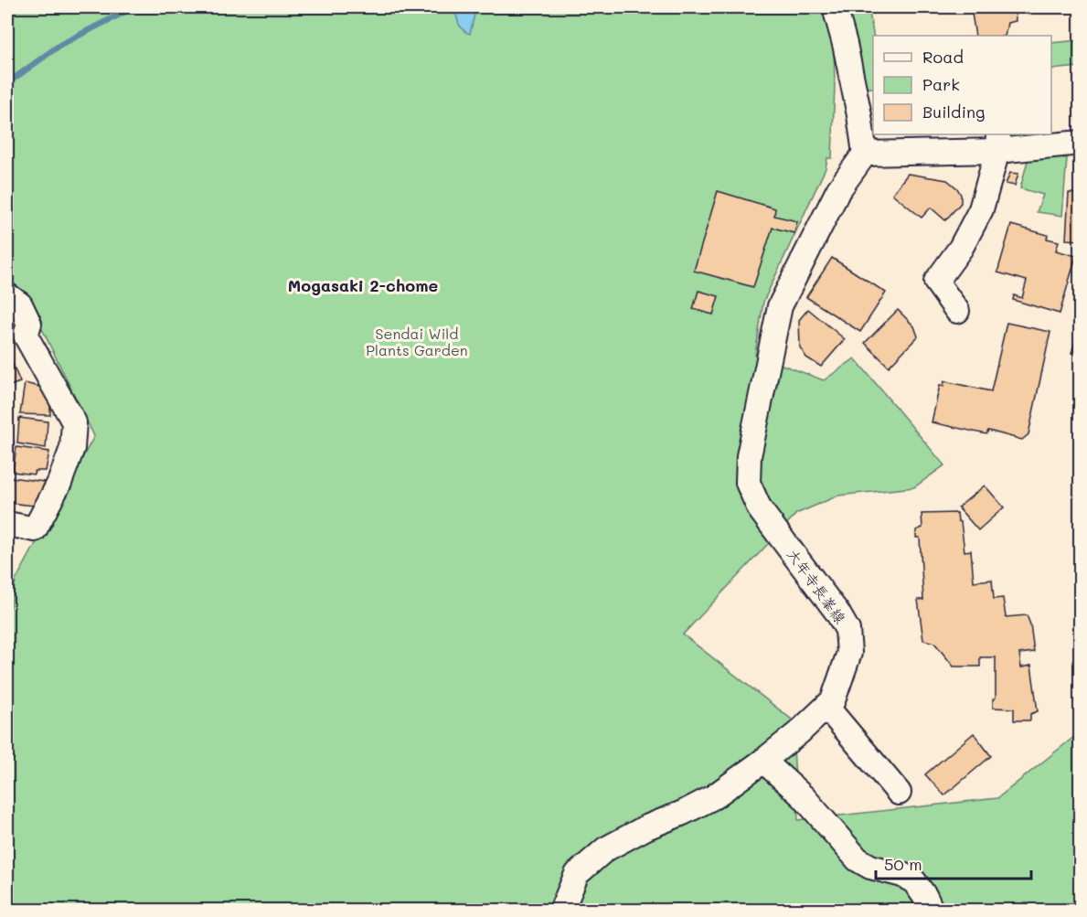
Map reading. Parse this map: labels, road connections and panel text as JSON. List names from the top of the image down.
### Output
{
  "streets": {
    "street": ["大年寺長峯線"]
  },
  "districts": ["Mogasaki 2-chome"],
  "parks": ["Sendai Wild Plants Garden"],
  "legend": ["Road", "Park", "Building"],
  "scale_bar": "50 m"
}
